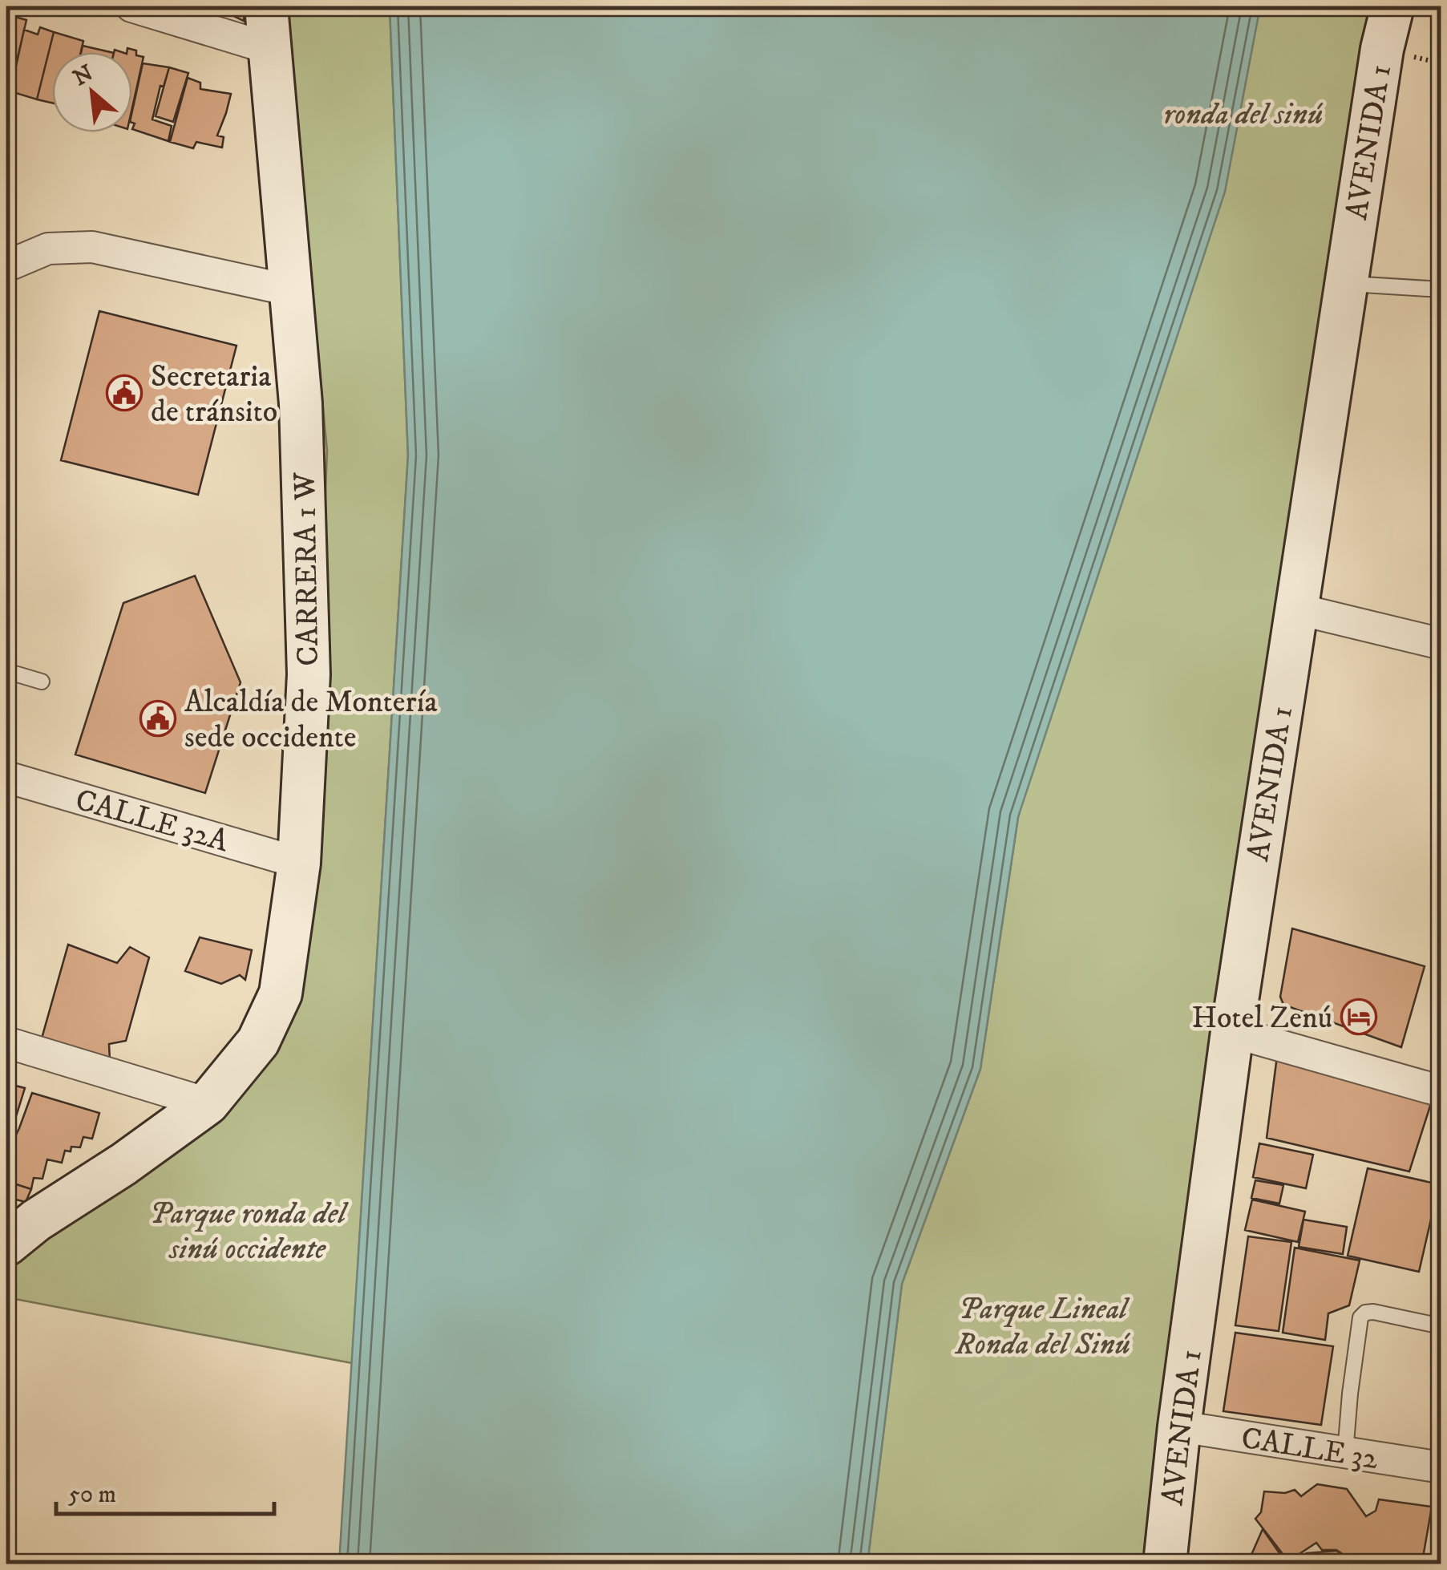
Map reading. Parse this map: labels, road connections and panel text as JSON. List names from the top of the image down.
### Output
{
  "streets": {
    "street": [
      "AVENIDA 1",
      "CARRERA 1 W",
      "CALLE 32A",
      "CALLE 32"
    ]
  },
  "crossings": [
    ["AVENIDA 1", "CALLE 32"],
    ["CARRERA 1 W", "CALLE 32A"]
  ],
  "parks": ["ronda del sinú", "Parque ronda del sinú occidente", "Parque Lineal Ronda del Sinú"],
  "places": {
    "public building": ["Secretaria de tránsito", "Alcaldía de Montería sede occidente"],
    "hotel": ["Hotel Zenú"]
  },
  "scale_bar": "50 m",
  "north": "top left"
}
